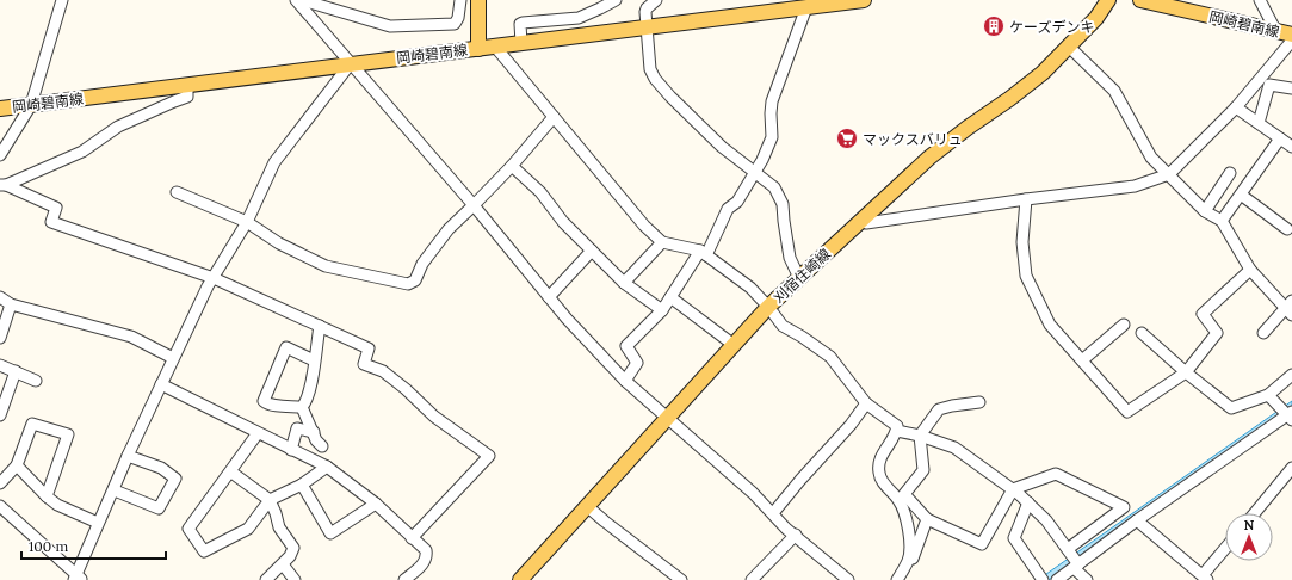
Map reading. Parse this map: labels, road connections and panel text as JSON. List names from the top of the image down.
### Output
{
  "streets": {
    "main road": ["岡崎碧南線", "刈宿住崎線"]
  },
  "places": {
    "building": ["ケーズデンキ"],
    "supermarket": ["マックスバリュ"]
  },
  "scale_bar": "100 m",
  "north": "top"
}
